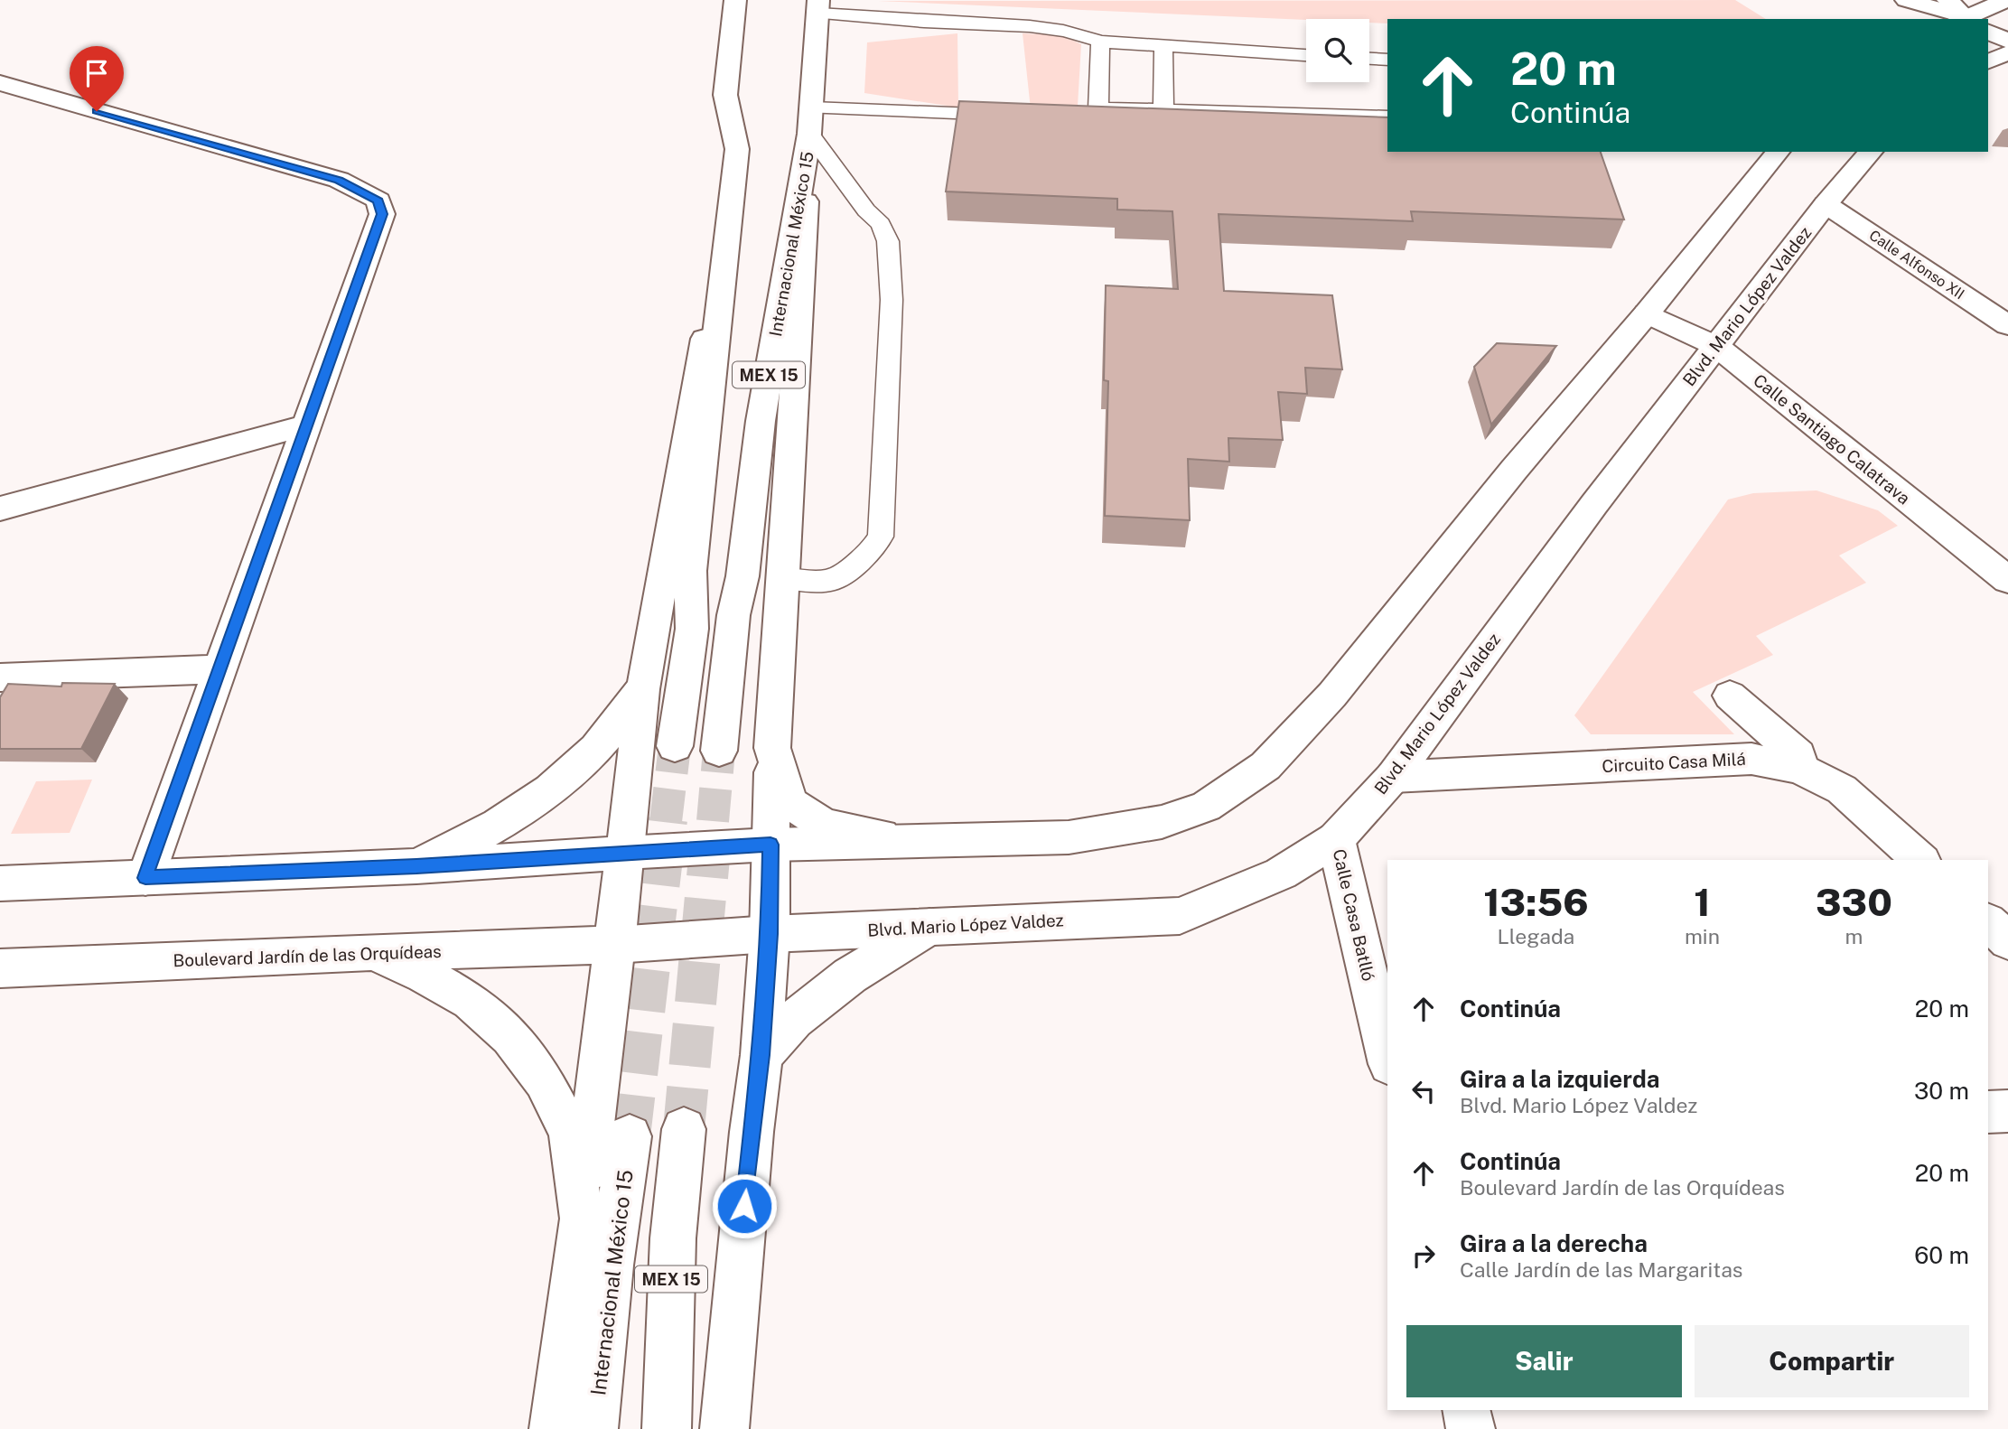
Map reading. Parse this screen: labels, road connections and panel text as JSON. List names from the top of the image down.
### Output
{
  "streets": {
    "street": [
      "Internacional México 15",
      "Calle Alfonso XII",
      "Blvd. Mario López Valdez",
      "MEX 15",
      "Calle Santiago Calatrava",
      "Circuito Casa Milá",
      "Calle Casa Batlló",
      "Boulevard Jardín de las Orquídeas"
    ]
  },
  "crossings": [
    ["Calle Alfonso XII", "Blvd. Mario López Valdez"],
    ["Blvd. Mario López Valdez", "Calle Santiago Calatrava"],
    ["Blvd. Mario López Valdez", "Circuito Casa Milá"],
    ["Blvd. Mario López Valdez", "Calle Casa Batlló"],
    ["Blvd. Mario López Valdez", "Boulevard Jardín de las Orquídeas"]
  ],
  "page": {
    "turn": ["20 m", "Continúa"],
    "eta": [
      "13:56",
      "Llegada",
      "1",
      "min",
      "330",
      "m"
    ],
    "list": [
      {
        "name": "Continúa",
        "value": "20 m"
      },
      {
        "name": "Gira a la izquierda",
        "note": "Blvd. Mario López Valdez",
        "value": "30 m"
      },
      {
        "name": "Continúa",
        "note": "Boulevard Jardín de las Orquídeas",
        "value": "20 m"
      },
      {
        "name": "Gira a la derecha",
        "note": "Calle Jardín de las Margaritas",
        "value": "60 m"
      }
    ],
    "buttons": ["Salir", "Compartir"]
  }
}
